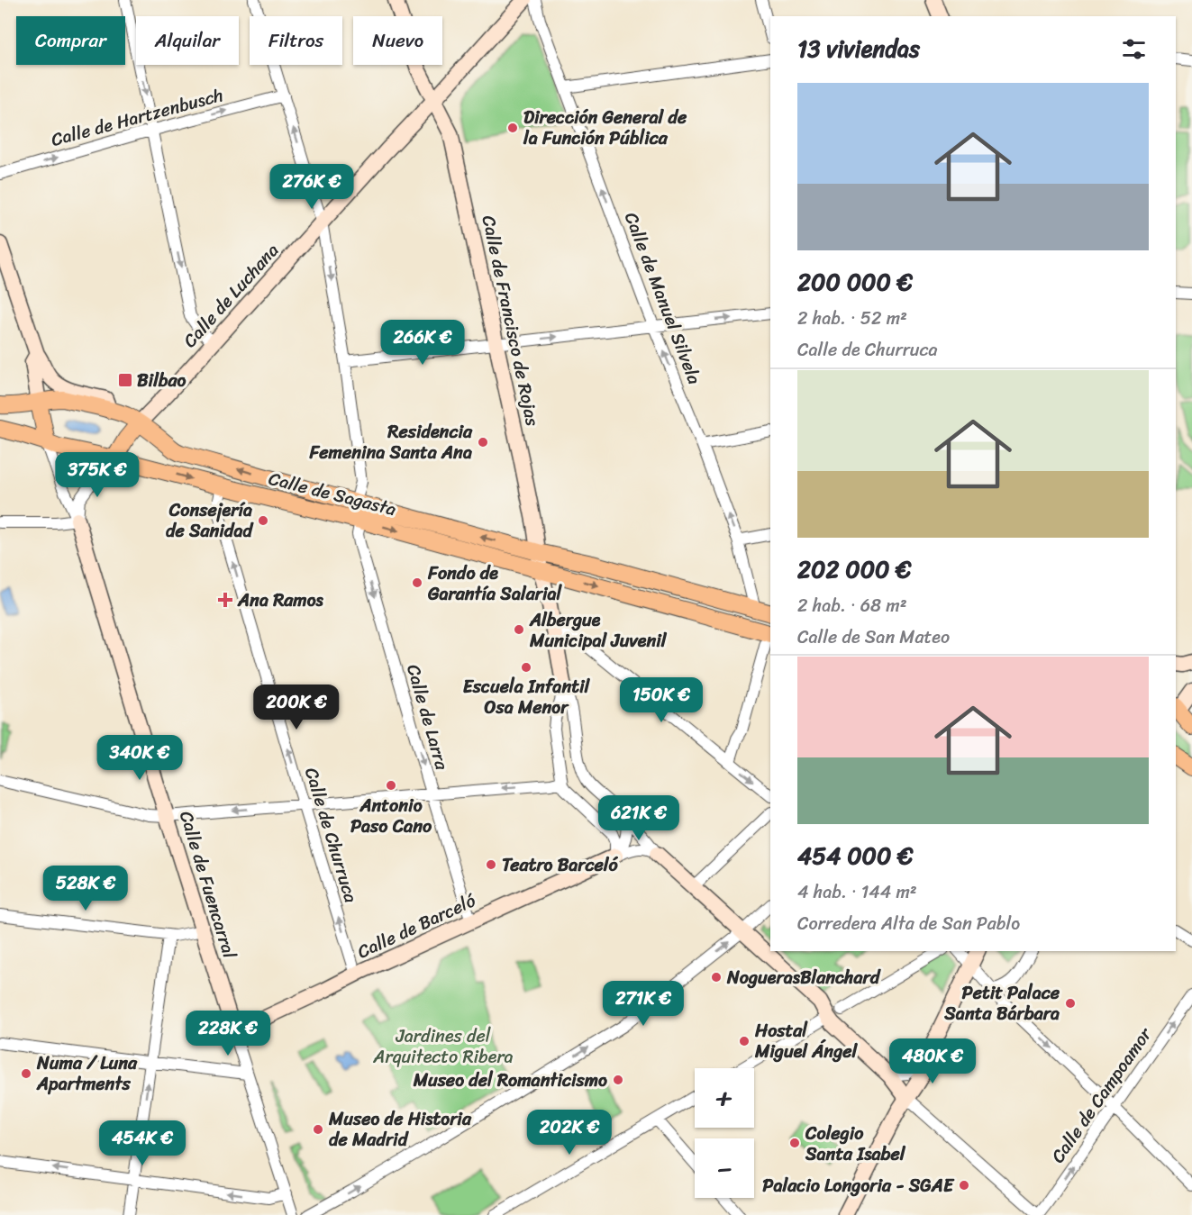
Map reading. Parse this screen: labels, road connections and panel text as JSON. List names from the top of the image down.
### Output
{
  "streets": {
    "main road": ["Calle de Sagasta"],
    "street": [
      "Calle de Hartzenbusch",
      "Calle de Luchana",
      "Calle de Manuel Silvela",
      "Calle de Francisco de Rojas",
      "Calle de Larra",
      "Calle de Churruca",
      "Calle de Fuencarral",
      "Calle de Barceló",
      "Calle de Campoamor"
    ]
  },
  "crossings": [
    ["Calle de Luchana", "Calle de Francisco de Rojas"],
    ["Calle de Luchana", "Calle de Sagasta"],
    ["Calle de Manuel Silvela", "Calle de Sagasta"],
    ["Calle de Francisco de Rojas", "Calle de Sagasta"],
    ["Calle de Sagasta", "Calle de Larra"],
    ["Calle de Sagasta", "Calle de Churruca"],
    ["Calle de Sagasta", "Calle de Fuencarral"],
    ["Calle de Larra", "Calle de Barceló"],
    ["Calle de Churruca", "Calle de Barceló"],
    ["Calle de Fuencarral", "Calle de Barceló"]
  ],
  "one_way": [
    "Calle de Hartzenbusch",
    "Calle de Manuel Silvela",
    "Calle de Larra",
    "Calle de Churruca",
    "Calle de Campoamor"
  ],
  "parks": ["Jardines del Arquitecto Ribera"],
  "places": {
    "other": [
      "Dirección General de la Función Pública",
      "Residencia Femenina Santa Ana",
      "Consejería de Sanidad",
      "Fondo de Garantía Salarial",
      "Albergue Municipal Juvenil",
      "Escuela Infantil Osa Menor",
      "Antonio Paso Cano",
      "Teatro Barceló",
      "NoguerasBlanchard",
      "Petit Palace Santa Bárbara",
      "Hostal Miguel Ángel",
      "Numa / Luna Apartments",
      "Museo del Romanticismo",
      "Museo de Historia de Madrid",
      "Colegio Santa Isabel",
      "Palacio Longoria - SGAE"
    ],
    "transit": ["Bilbao"],
    "health": ["Ana Ramos"]
  },
  "page": {
    "chip": [
      "Comprar",
      "Alquilar",
      "Filtros",
      "Nuevo"
    ],
    "heading": "13 viviendas",
    "list": [
      {
        "name": "200 000 €",
        "note": "2 hab. · 52 m² · Calle de Churruca"
      },
      {
        "name": "202 000 €",
        "note": "2 hab. · 68 m² · Calle de San Mateo"
      },
      {
        "name": "454 000 €",
        "note": "4 hab. · 144 m² · Corredera Alta de San Pablo"
      }
    ],
    "price": [
      "276K €",
      "266K €",
      "375K €",
      "150K €",
      "200K €",
      "340K €",
      "621K €",
      "528K €",
      "271K €",
      "228K €",
      "480K €",
      "202K €",
      "454K €"
    ],
    "map_buttons": ["+", "−"]
  }
}
